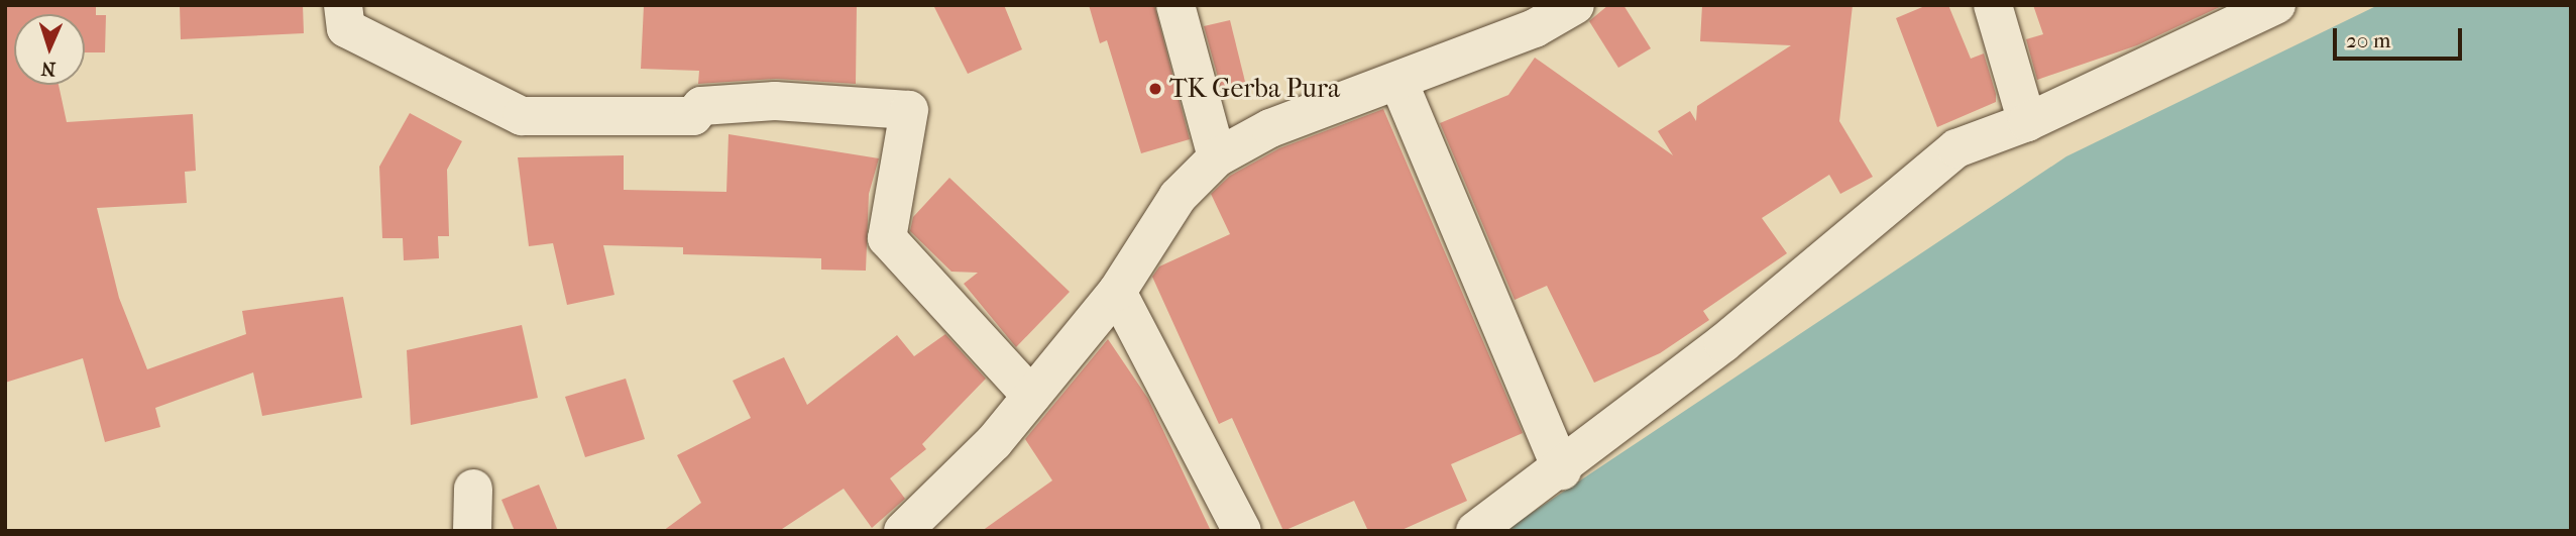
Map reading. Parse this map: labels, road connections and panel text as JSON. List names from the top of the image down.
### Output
{
  "places": ["TK Gerba Pura"],
  "scale_bar": "20 m",
  "north": "bottom"
}
